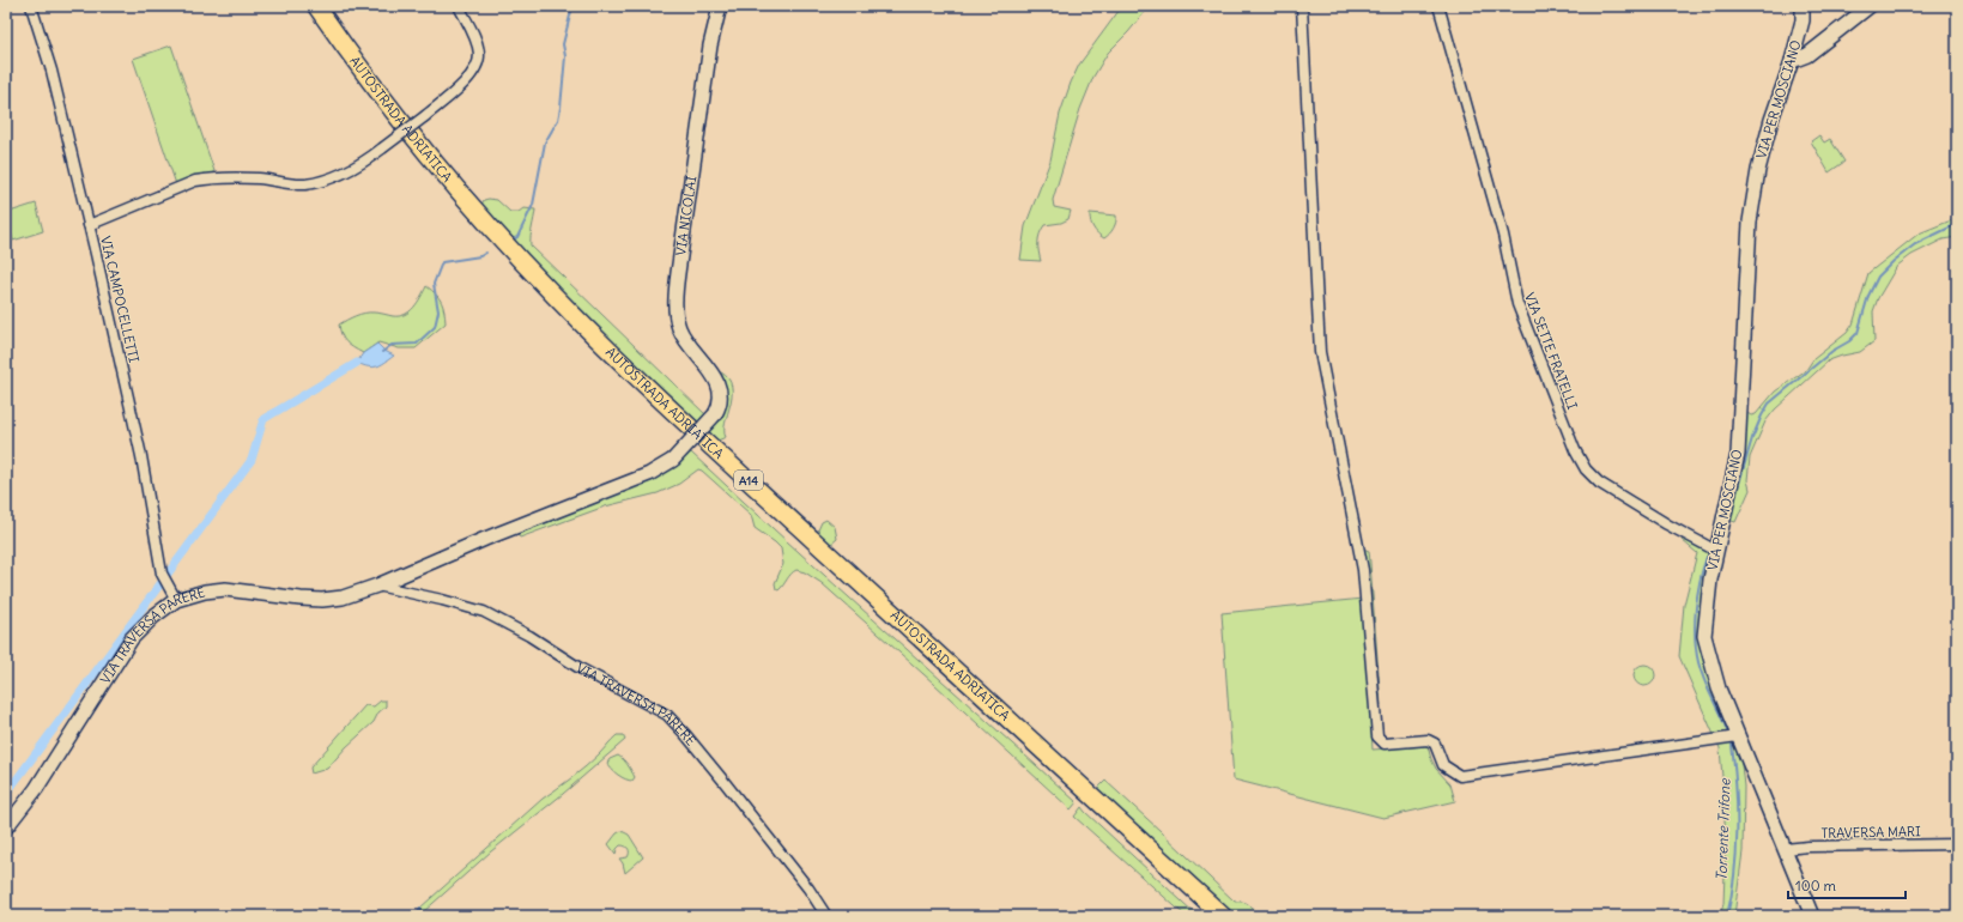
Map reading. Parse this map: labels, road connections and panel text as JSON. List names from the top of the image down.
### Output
{
  "streets": {
    "highway": ["AUTOSTRADA ADRIATICA", "A14"],
    "street": [
      "VIA PER MOSCIANO",
      "VIA NICOLAI",
      "VIA CAMPOCELLETTI",
      "VIA SETTE FRATELLI",
      "VIA TRAVERSA PARERE",
      "TRAVERSA MARI"
    ]
  },
  "crossings": [
    ["VIA PER MOSCIANO", "VIA SETTE FRATELLI"],
    ["VIA PER MOSCIANO", "TRAVERSA MARI"],
    ["VIA NICOLAI", "VIA TRAVERSA PARERE"],
    ["VIA CAMPOCELLETTI", "VIA TRAVERSA PARERE"]
  ],
  "water": ["Torrente Trifone"],
  "scale_bar": "100 m"
}
